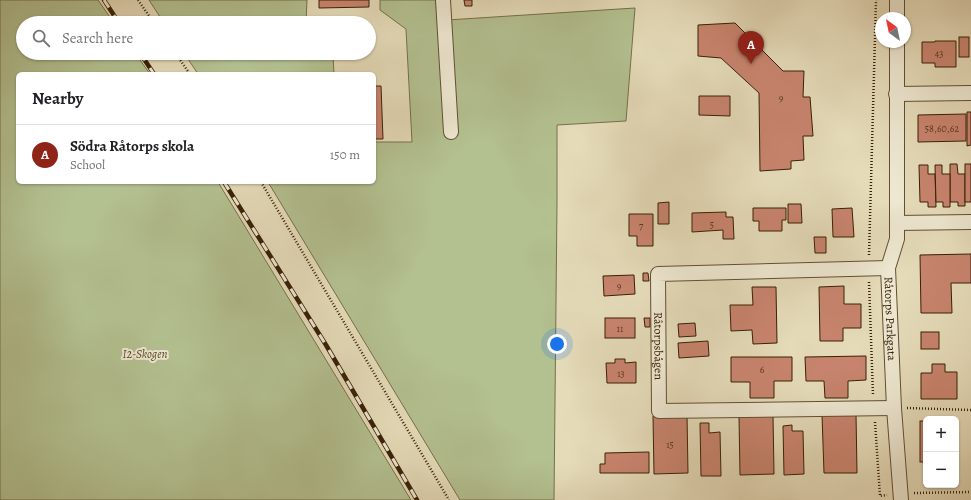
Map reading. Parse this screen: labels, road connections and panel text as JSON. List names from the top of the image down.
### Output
{
  "streets": {
    "street": ["Råtorps Parkgata", "Råtorpsbågen"]
  },
  "crossings": [
    ["Råtorps Parkgata", "Råtorpsbågen"]
  ],
  "parks": ["I2-Skogen"],
  "house_numbers": [
    "43",
    "9",
    "58,60,62",
    "5",
    "7",
    "9",
    "11",
    "6",
    "13",
    "15"
  ],
  "north": "top left",
  "page": {
    "search": "Search here",
    "pins": "A",
    "heading": "Nearby",
    "list": [
      {
        "mark": "A",
        "name": "Södra Råtorps skola",
        "note": "School",
        "value": "150 m"
      }
    ],
    "map_buttons": ["+", "−"]
  }
}
